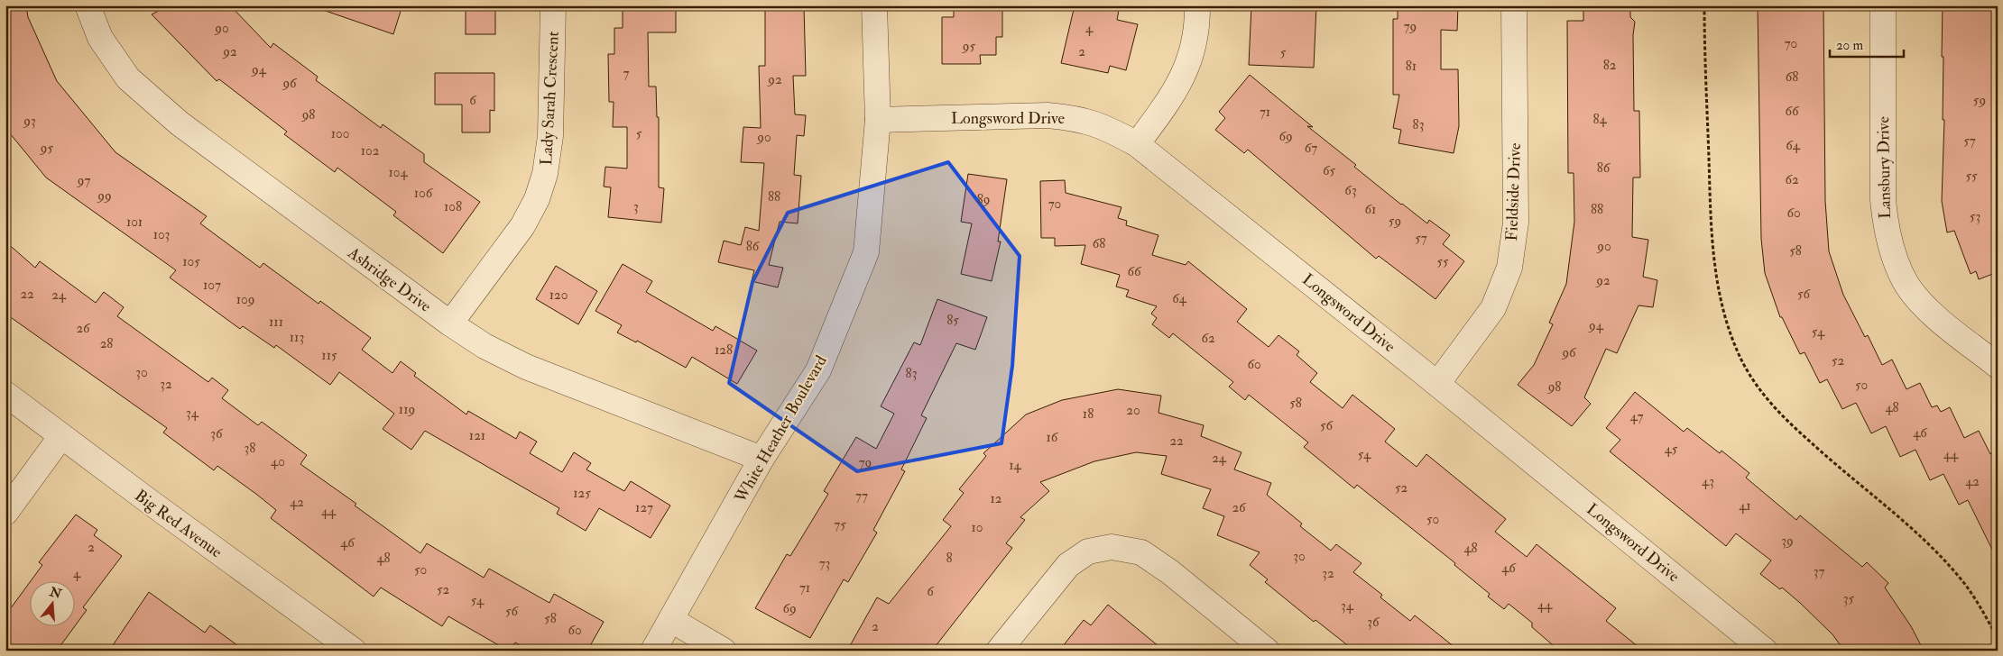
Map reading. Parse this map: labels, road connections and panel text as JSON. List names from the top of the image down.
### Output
{
  "streets": {
    "street": [
      "Lady Sarah Crescent",
      "Longsword Drive",
      "Lansbury Drive",
      "Fieldside Drive",
      "Ashridge Drive",
      "White Heather Boulevard",
      "Big Red Avenue"
    ]
  },
  "crossings": [
    ["Lady Sarah Crescent", "Ashridge Drive"],
    ["Longsword Drive", "Fieldside Drive"],
    ["Longsword Drive", "White Heather Boulevard"],
    ["Ashridge Drive", "White Heather Boulevard"]
  ],
  "house_numbers": [
    "79",
    "90",
    "4",
    "70",
    "95",
    "92",
    "2",
    "5",
    "82",
    "81",
    "94",
    "7",
    "68",
    "92",
    "96",
    "6",
    "59",
    "66",
    "71",
    "98",
    "84",
    "93",
    "83",
    "100",
    "5",
    "69",
    "90",
    "57",
    "64",
    "95",
    "67",
    "102",
    "86",
    "65",
    "104",
    "55",
    "62",
    "97",
    "63",
    "106",
    "99",
    "88",
    "89",
    "70",
    "108",
    "3",
    "61",
    "88",
    "60",
    "53",
    "59",
    "101",
    "103",
    "57",
    "68",
    "86",
    "90",
    "58",
    "105",
    "55",
    "66",
    "92",
    "107",
    "22",
    "56",
    "24",
    "120",
    "64",
    "109",
    "85",
    "111",
    "94",
    "26",
    "54",
    "113",
    "62",
    "28",
    "128",
    "96",
    "115",
    "52",
    "60",
    "30",
    "83",
    "32",
    "50",
    "98",
    "58",
    "48",
    "119",
    "20",
    "34",
    "18",
    "47",
    "56",
    "46",
    "36",
    "121",
    "16",
    "22",
    "38",
    "45",
    "54",
    "44",
    "24",
    "40",
    "79",
    "14",
    "43",
    "42",
    "52",
    "125",
    "77",
    "12",
    "42",
    "41",
    "127",
    "26",
    "44",
    "50",
    "75",
    "10",
    "39",
    "46",
    "2",
    "48",
    "30",
    "48",
    "8",
    "73",
    "46",
    "50",
    "37",
    "4",
    "32",
    "71",
    "52",
    "6",
    "35",
    "54",
    "44",
    "34",
    "69",
    "56",
    "58",
    "36",
    "2",
    "60"
  ],
  "scale_bar": "20 m",
  "north": "top"
}
